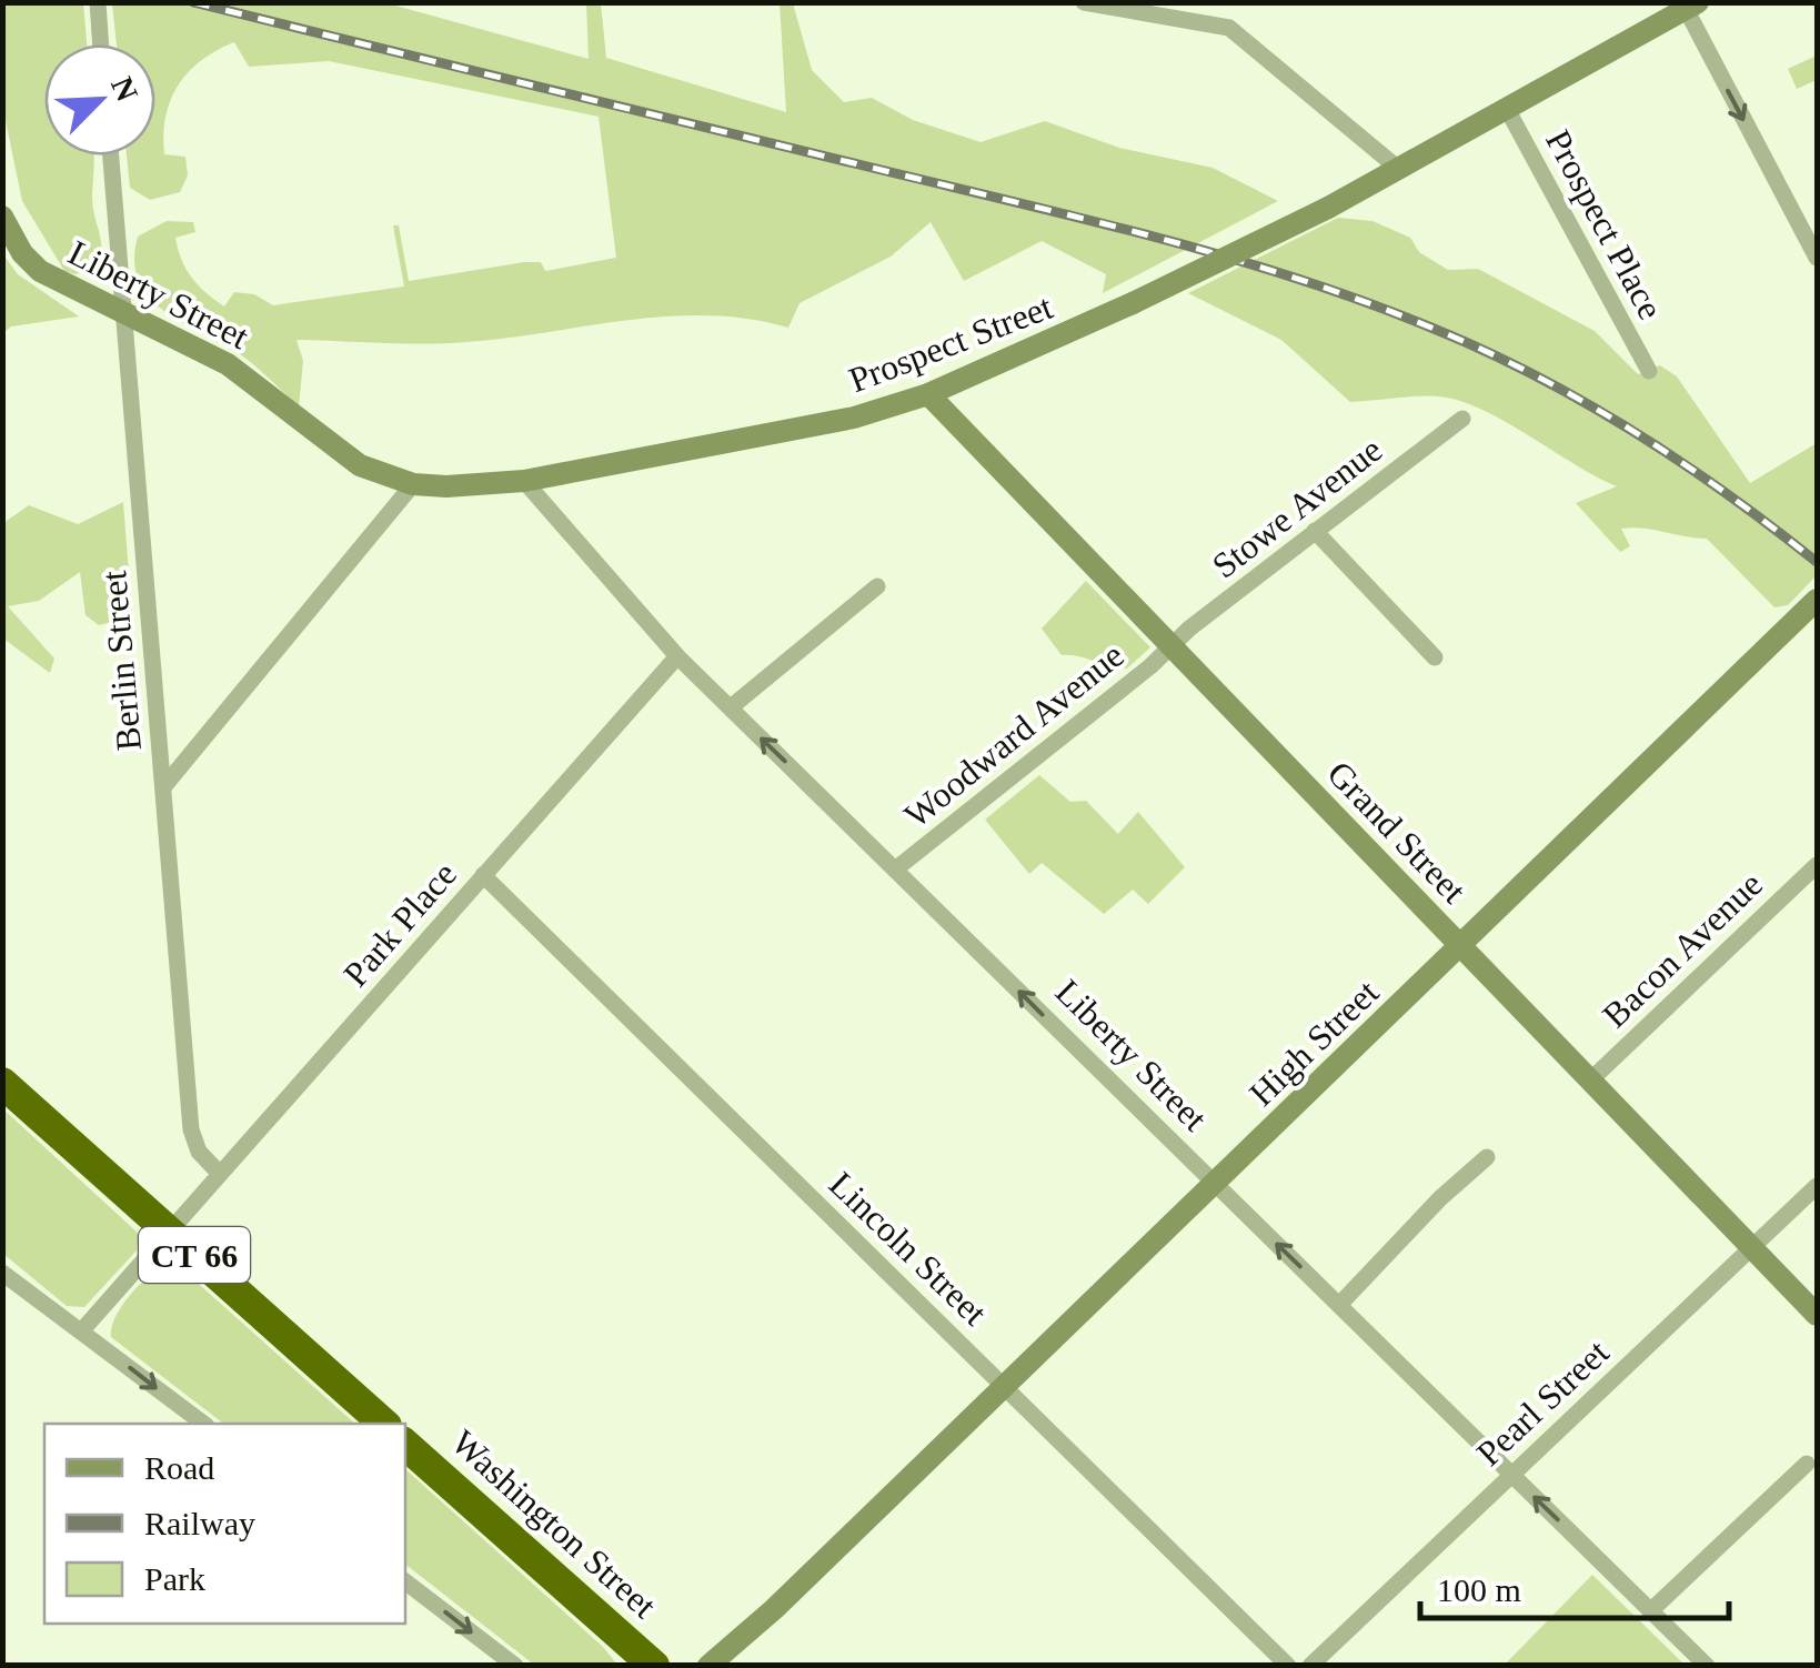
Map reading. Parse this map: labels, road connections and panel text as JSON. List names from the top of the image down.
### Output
{
  "streets": {
    "highway": ["CT 66", "Washington Street"],
    "street": [
      "Prospect Place",
      "Liberty Street",
      "Prospect Street",
      "Stowe Avenue",
      "Berlin Street",
      "Woodward Avenue",
      "Grand Street",
      "Park Place",
      "Bacon Avenue",
      "High Street",
      "Lincoln Street",
      "Pearl Street"
    ]
  },
  "crossings": [
    ["Prospect Place", "Prospect Street"],
    ["Liberty Street", "Prospect Street"],
    ["Liberty Street", "Berlin Street"],
    ["Liberty Street", "Woodward Avenue"],
    ["Liberty Street", "Park Place"],
    ["Liberty Street", "High Street"],
    ["Liberty Street", "Pearl Street"],
    ["Prospect Street", "Grand Street"],
    ["Stowe Avenue", "Woodward Avenue"],
    ["Stowe Avenue", "Grand Street"],
    ["Berlin Street", "Park Place"],
    ["Woodward Avenue", "Grand Street"],
    ["Grand Street", "Bacon Avenue"],
    ["Grand Street", "High Street"],
    ["Grand Street", "Pearl Street"],
    ["Park Place", "Lincoln Street"],
    ["Park Place", "CT 66"],
    ["High Street", "Lincoln Street"]
  ],
  "one_way": ["Liberty Street"],
  "legend": ["Road", "Railway", "Park"],
  "scale_bar": "100 m",
  "north": "top right"
}
